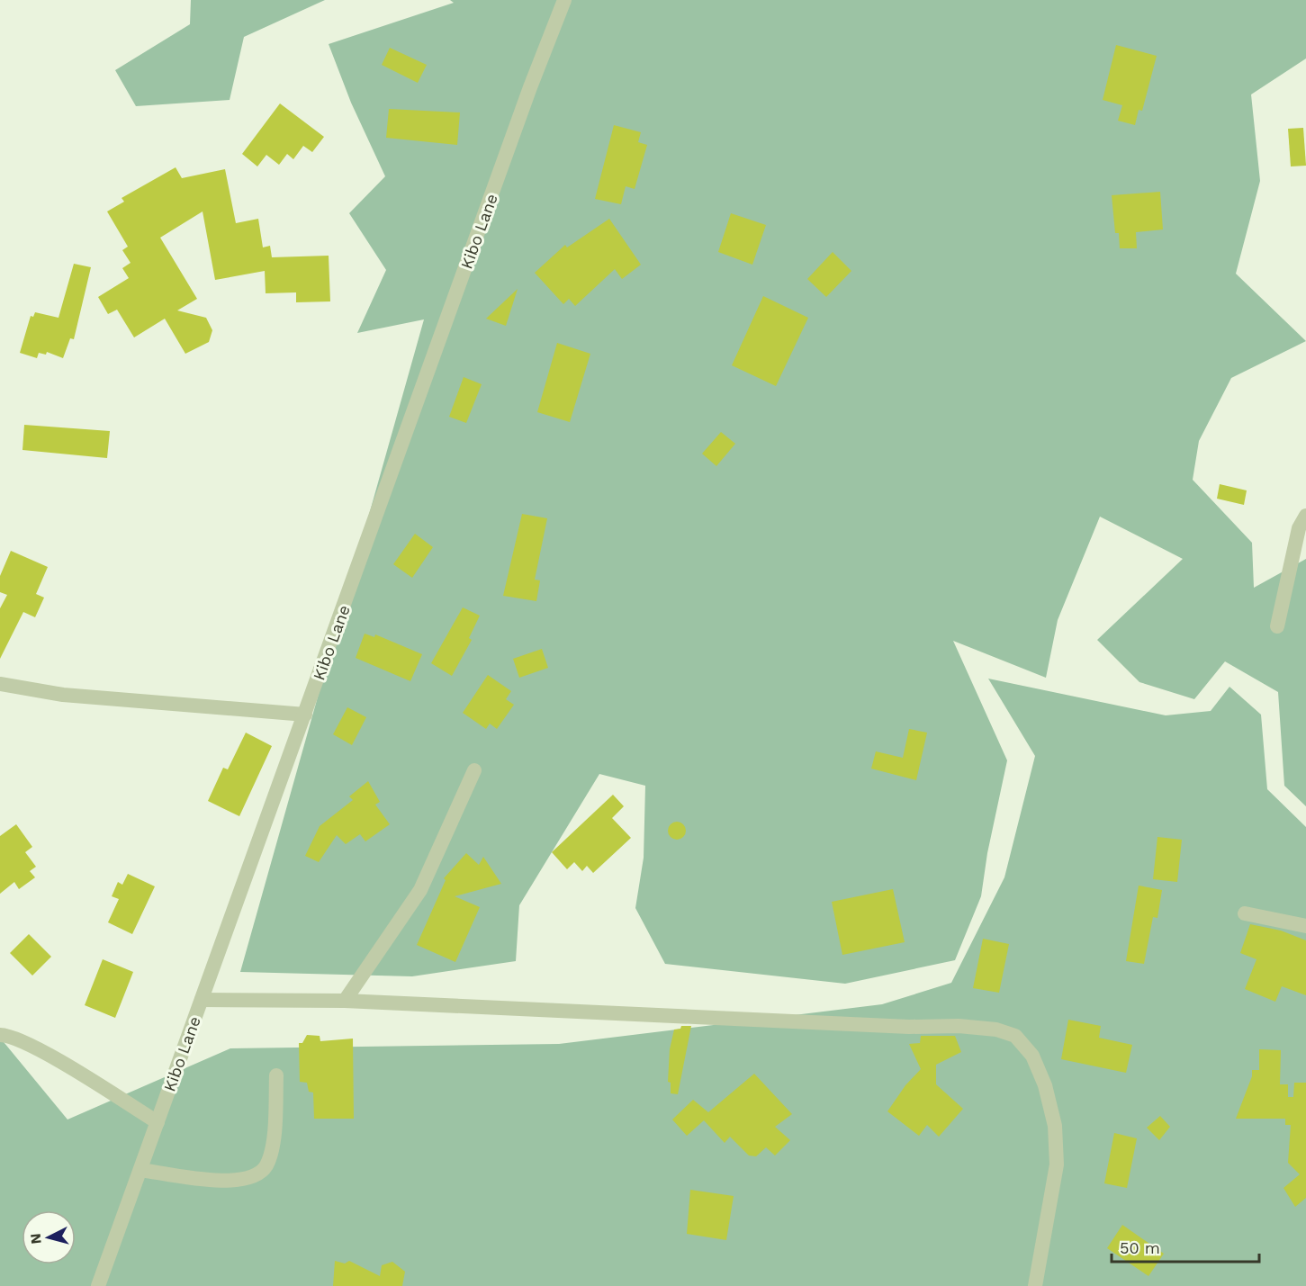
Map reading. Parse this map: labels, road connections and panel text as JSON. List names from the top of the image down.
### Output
{
  "streets": {
    "street": ["Kibo Lane"]
  },
  "scale_bar": "50 m",
  "north": "left"
}
